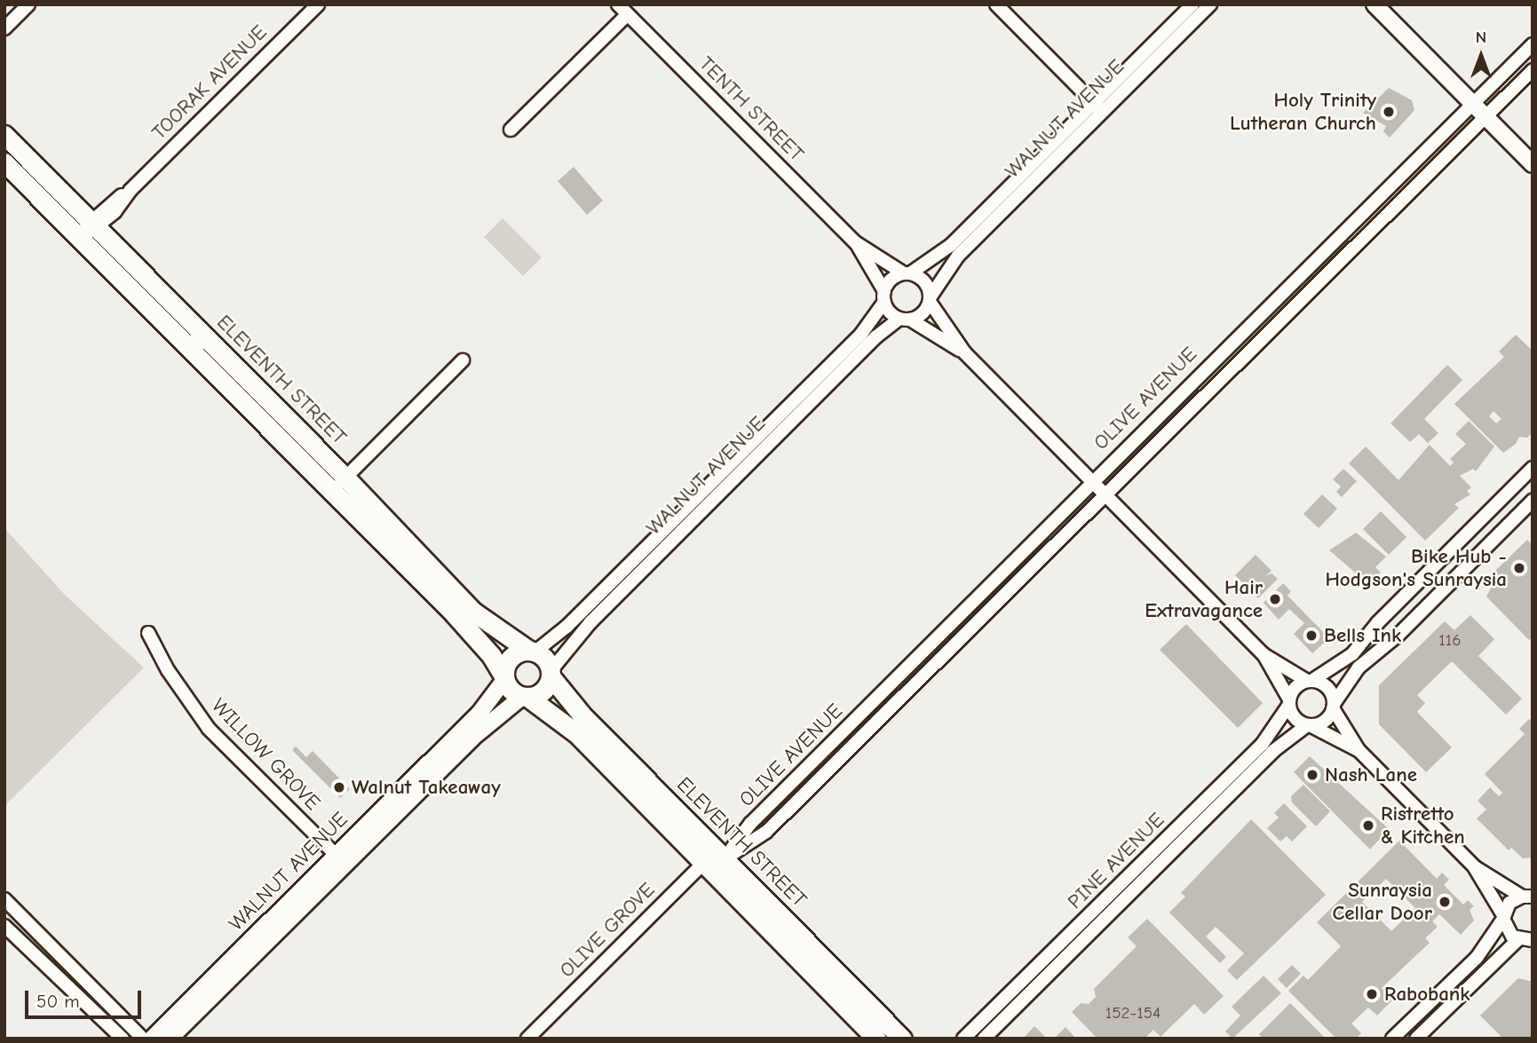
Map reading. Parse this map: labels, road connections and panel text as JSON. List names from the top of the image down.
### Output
{
  "streets": {
    "main road": ["ELEVENTH STREET"],
    "street": [
      "TOORAK AVENUE",
      "TENTH STREET",
      "WALNUT AVENUE",
      "OLIVE AVENUE",
      "WILLOW GROVE",
      "PINE AVENUE",
      "OLIVE GROVE"
    ]
  },
  "crossings": [
    ["TOORAK AVENUE", "ELEVENTH STREET"],
    ["TENTH STREET", "WALNUT AVENUE"],
    ["WALNUT AVENUE", "ELEVENTH STREET"],
    ["WALNUT AVENUE", "WILLOW GROVE"],
    ["ELEVENTH STREET", "OLIVE AVENUE"],
    ["ELEVENTH STREET", "OLIVE GROVE"],
    ["OLIVE AVENUE", "OLIVE GROVE"]
  ],
  "places": [
    "Holy Trinity Lutheran Church",
    "Bike Hub - Hodgson's Sunraysia",
    "Hair Extravagance",
    "Bells Ink",
    "Nash Lane",
    "Walnut Takeaway",
    "Ristretto & Kitchen",
    "Sunraysia Cellar Door",
    "Rabobank"
  ],
  "house_numbers": ["116", "152-154"],
  "scale_bar": "50 m",
  "north": "top"
}
